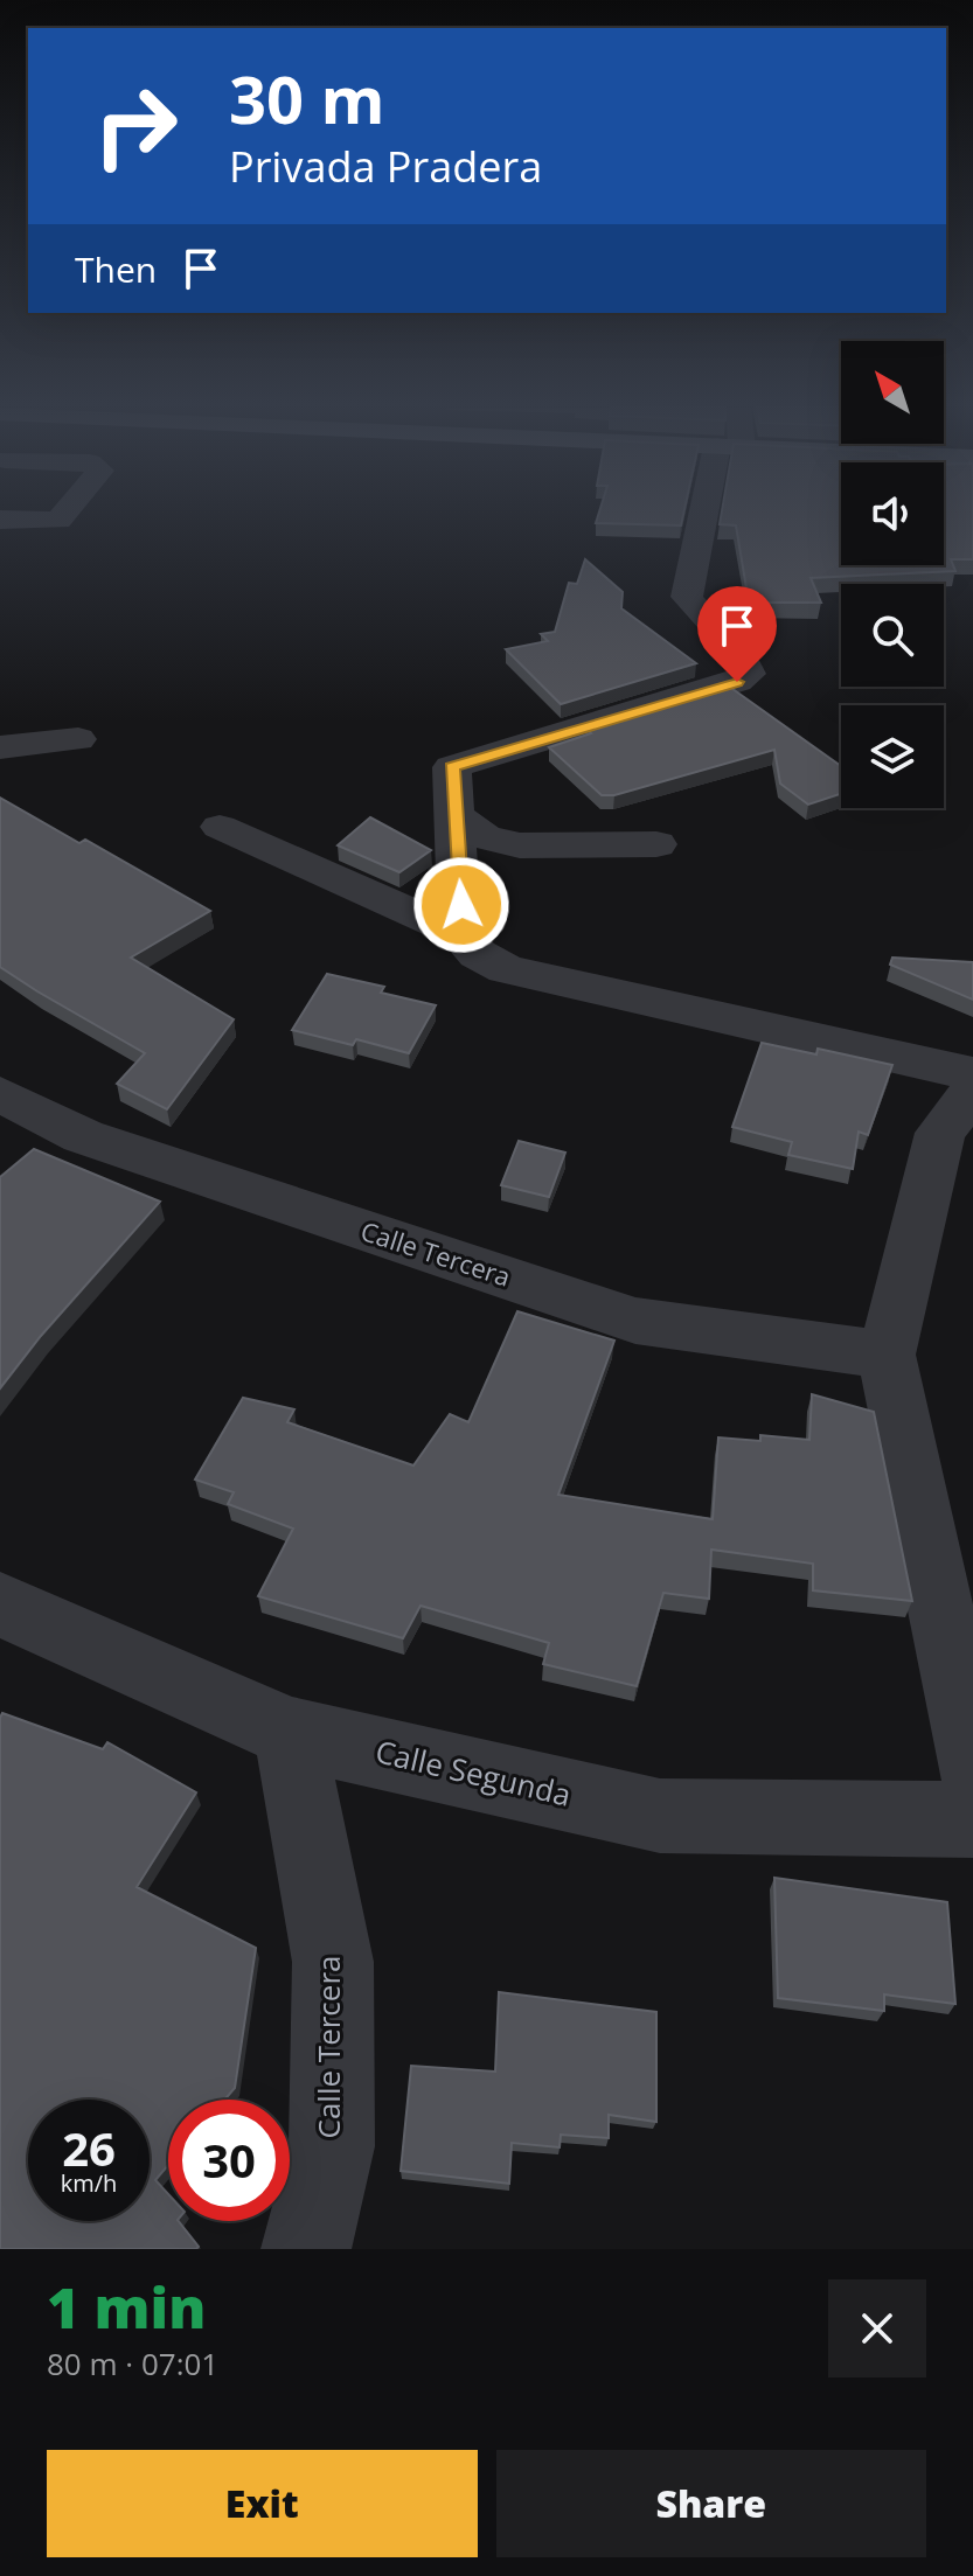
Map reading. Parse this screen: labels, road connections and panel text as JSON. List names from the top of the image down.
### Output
{
  "streets": {
    "street": ["Calle Tercera", "Calle Segunda"]
  },
  "crossings": [
    ["Calle Tercera", "Calle Segunda"]
  ],
  "north": "top left",
  "page": {
    "turn": ["30 m", "Privada Pradera"],
    "then": "Then",
    "speed": "26 km/h",
    "limit": "30",
    "heading": ["1 min", "80 m · 07:01"],
    "buttons": ["Exit", "Share"]
  }
}
